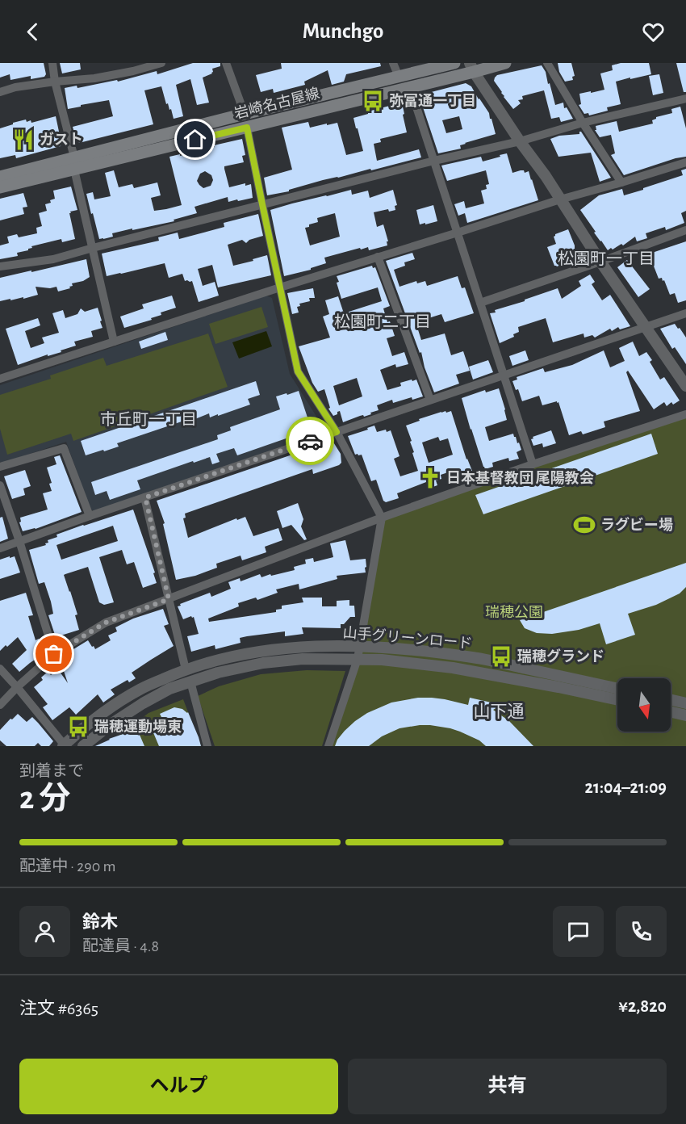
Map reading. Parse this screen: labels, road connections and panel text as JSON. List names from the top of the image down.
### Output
{
  "streets": {
    "main road": ["岩崎名古屋線"],
    "street": ["山手グリーンロード"]
  },
  "districts": [
    "松園町一丁目",
    "松園町二丁目",
    "市丘町一丁目",
    "山下通"
  ],
  "parks": ["瑞穂公園"],
  "places": {
    "bus stop": ["弥富通一丁目", "瑞穂グランド", "瑞穂運動場東"],
    "restaurant": ["ガスト"],
    "church": ["日本基督教団 尾陽教会"],
    "sports": ["ラグビー場"]
  },
  "north": "bottom",
  "page": {
    "header": "Munchgo",
    "heading": ["2 分", "到着まで", "21:04–21:09"],
    "panel": [
      "鈴木",
      "配達員 · 4.8",
      "注文 #6365",
      "¥2,820"
    ],
    "bar": "配達中 · 290 m",
    "buttons": ["ヘルプ", "共有"]
  }
}
